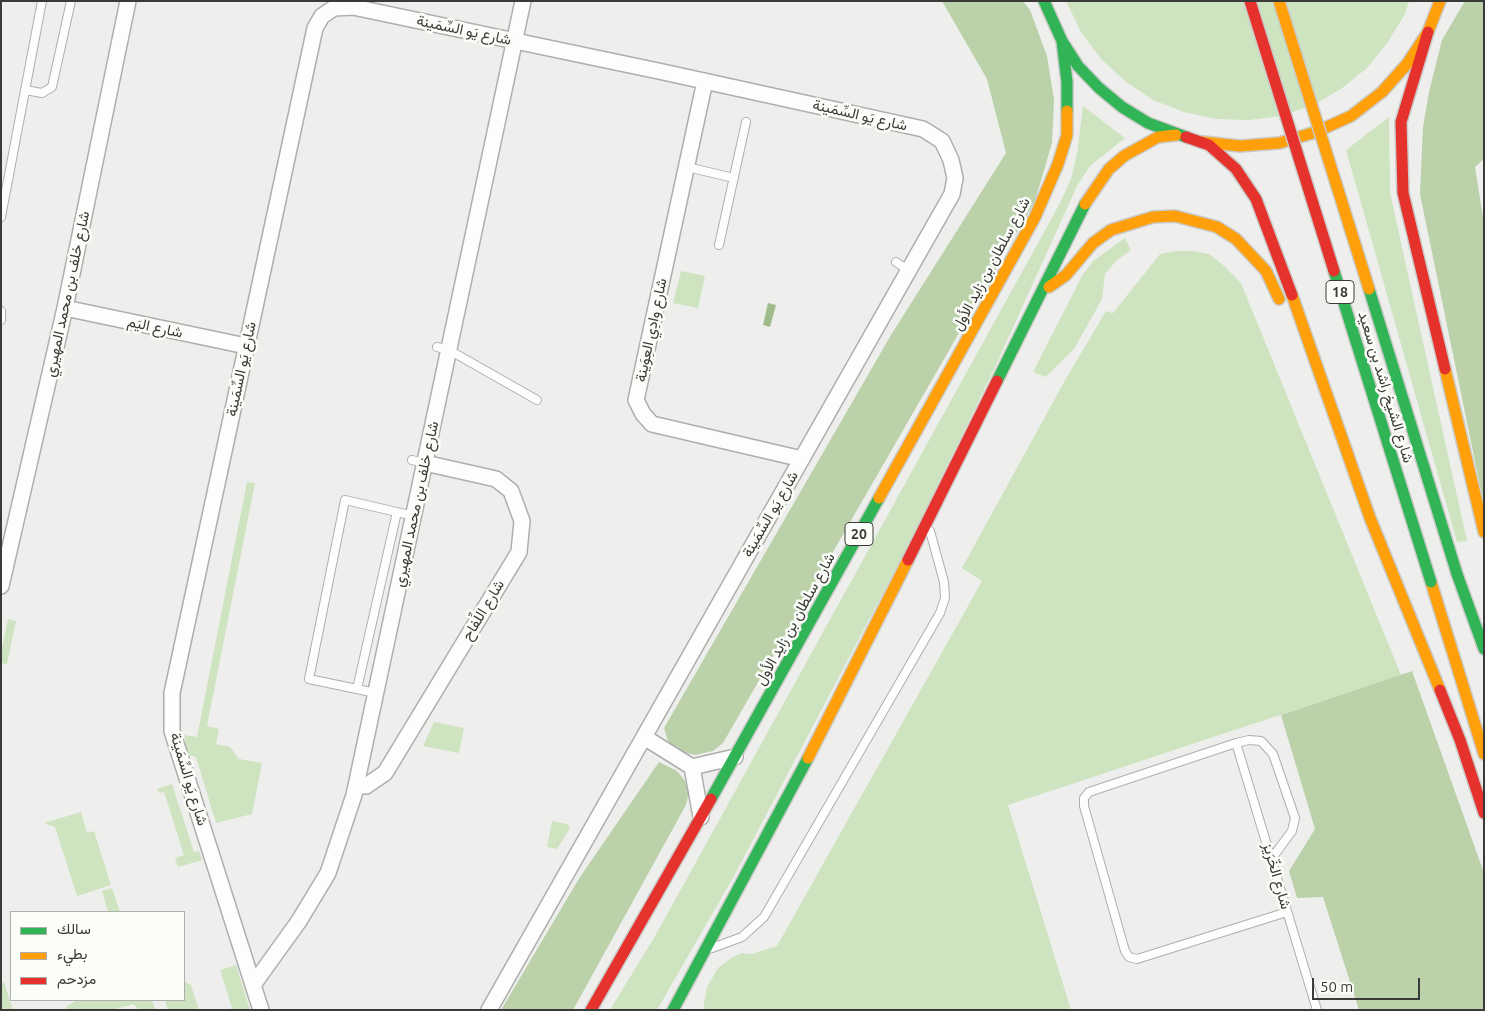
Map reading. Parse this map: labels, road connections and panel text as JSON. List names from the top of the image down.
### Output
{
  "streets": {
    "main road": [
      "شارع سلطان بن زايد الأول",
      "18",
      "شارع الشيخ راشد بن سعيد",
      "20"
    ],
    "street": [
      "شارع يَو السِّمَينة",
      "شارع خلف بن محمد المهيري",
      "شارع اليَم",
      "شارع وادِي العِوَينة",
      "شارع اللِّفاح"
    ],
    "lane": ["شارع الخّرَيز"]
  },
  "crossings": [
    ["شارع يَو السِّمَينة", "شارع خلف بن محمد المهيري"],
    ["شارع يَو السِّمَينة", "شارع اليَم"],
    ["شارع يَو السِّمَينة", "شارع وادِي العِوَينة"],
    ["شارع خلف بن محمد المهيري", "شارع اليَم"],
    ["شارع خلف بن محمد المهيري", "شارع اللِّفاح"]
  ],
  "legend": ["سالك", "بطيء", "مزدحم"],
  "scale_bar": "50 m"
}
